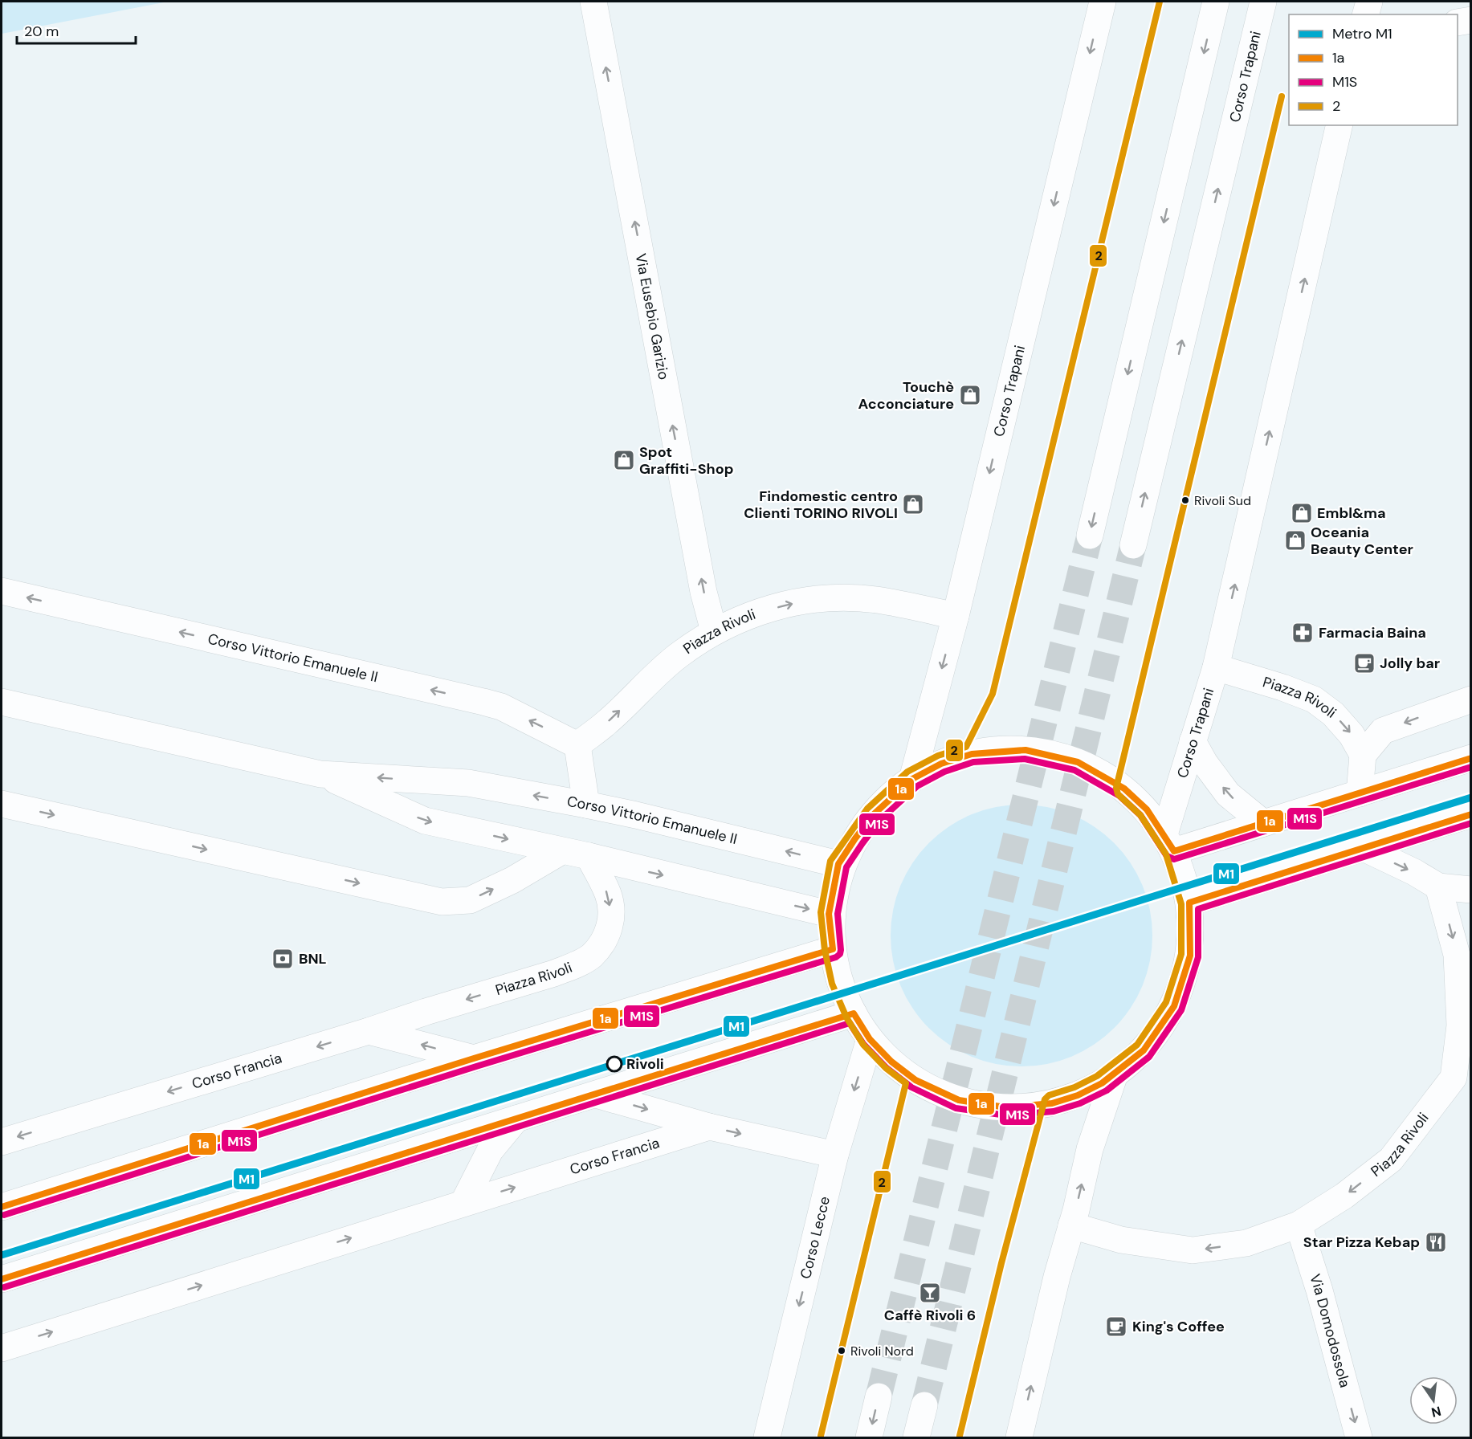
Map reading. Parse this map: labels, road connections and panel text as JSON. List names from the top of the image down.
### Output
{
  "streets": {
    "street": [
      "Corso Trapani",
      "Via Eusebio Garizio",
      "Piazza Rivoli",
      "Corso Vittorio Emanuele II",
      "Corso Francia",
      "Corso Lecce",
      "Via Domodossola"
    ]
  },
  "crossings": [
    ["Corso Trapani", "Piazza Rivoli"],
    ["Via Eusebio Garizio", "Piazza Rivoli"],
    ["Piazza Rivoli", "Corso Vittorio Emanuele II"],
    ["Piazza Rivoli", "Corso Francia"],
    ["Piazza Rivoli", "Via Domodossola"],
    ["Corso Francia", "Corso Lecce"]
  ],
  "one_way": ["Via Eusebio Garizio", "Corso Lecce", "Via Domodossola"],
  "places": {
    "shop": [
      "Touchè Acconciature",
      "Spot Graffiti-Shop",
      "Findomestic centro Clienti TORINO RIVOLI",
      "Embl&ma",
      "Oceania Beauty Center"
    ],
    "other": ["Rivoli Sud", "Rivoli", "Rivoli Nord"],
    "pharmacy": ["Farmacia Baina"],
    "cafe": ["Jolly bar", "King's Coffee"],
    "bank": ["BNL"],
    "restaurant": ["Star Pizza Kebap"],
    "bar": ["Caffè Rivoli 6"]
  },
  "lines": [
    "transit line 2",
    "transit line 1a",
    "transit line M1S",
    "metro line M1"
  ],
  "legend": [
    "Metro M1",
    "1a",
    "M1S",
    "2"
  ],
  "scale_bar": "20 m",
  "north": "bottom"
}
